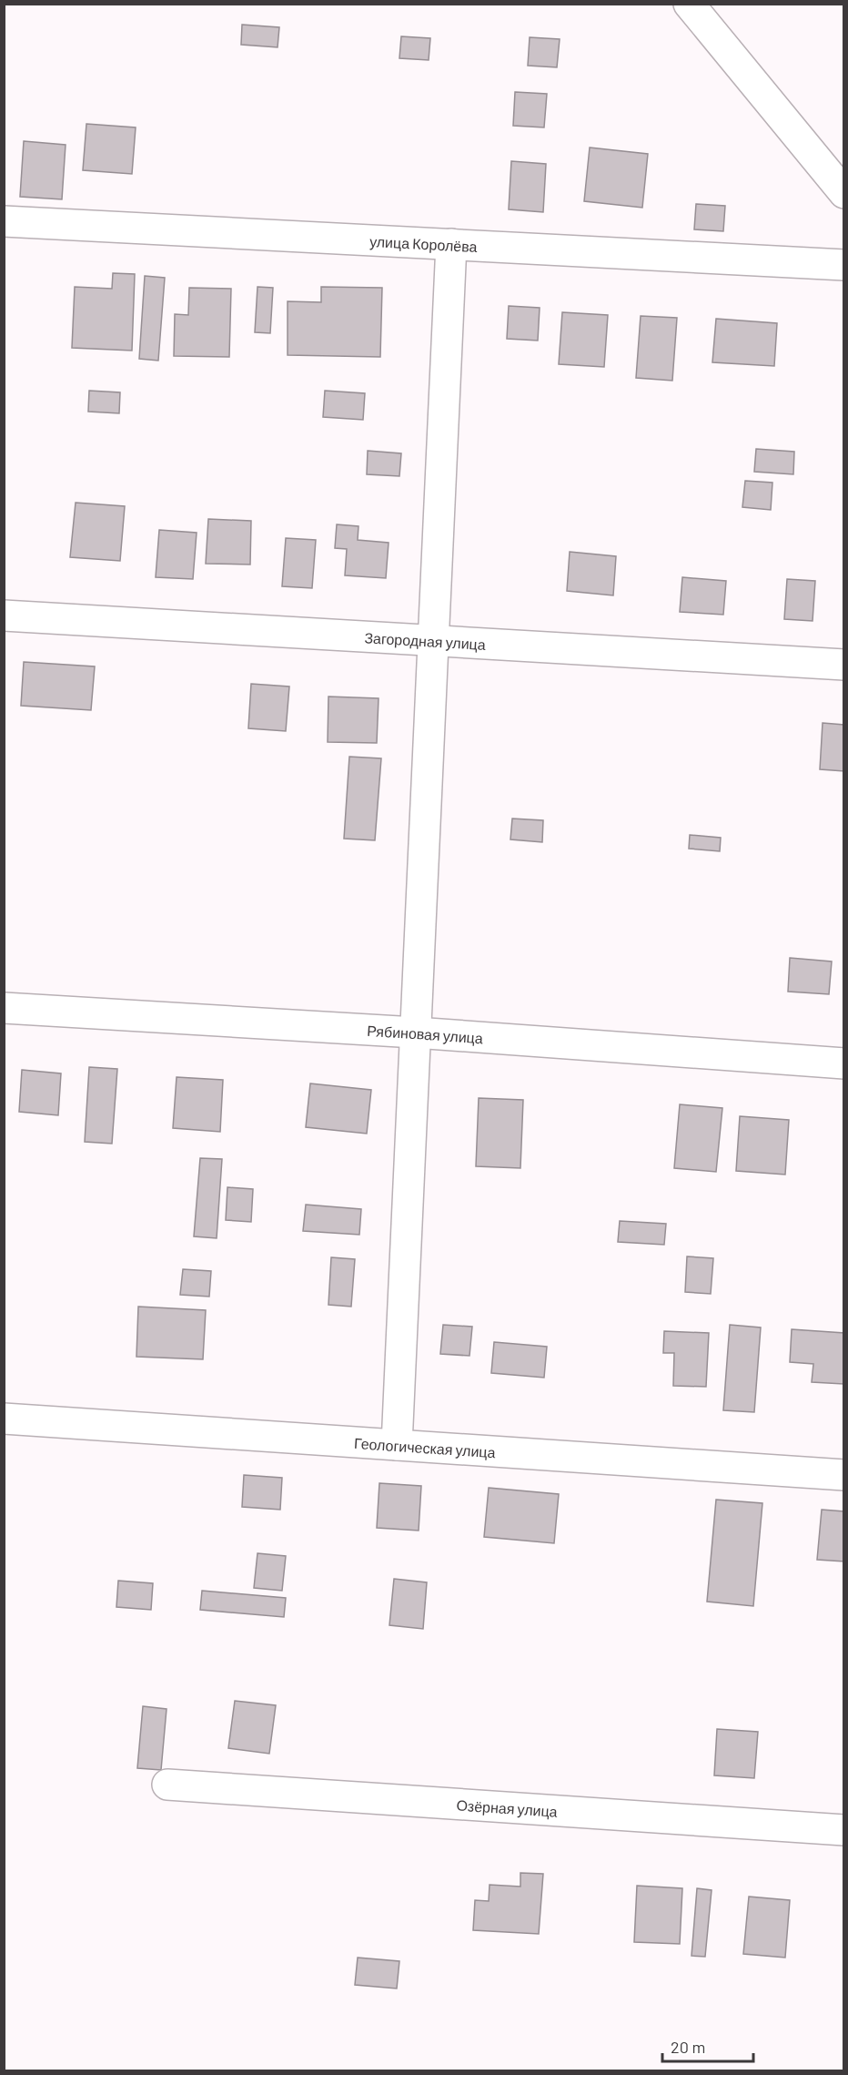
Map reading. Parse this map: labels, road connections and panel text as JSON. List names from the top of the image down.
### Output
{
  "streets": {
    "street": [
      "улица Королёва",
      "Загородная улица",
      "Рябиновая улица",
      "Геологическая улица",
      "Озёрная улица"
    ]
  },
  "scale_bar": "20 m"
}
